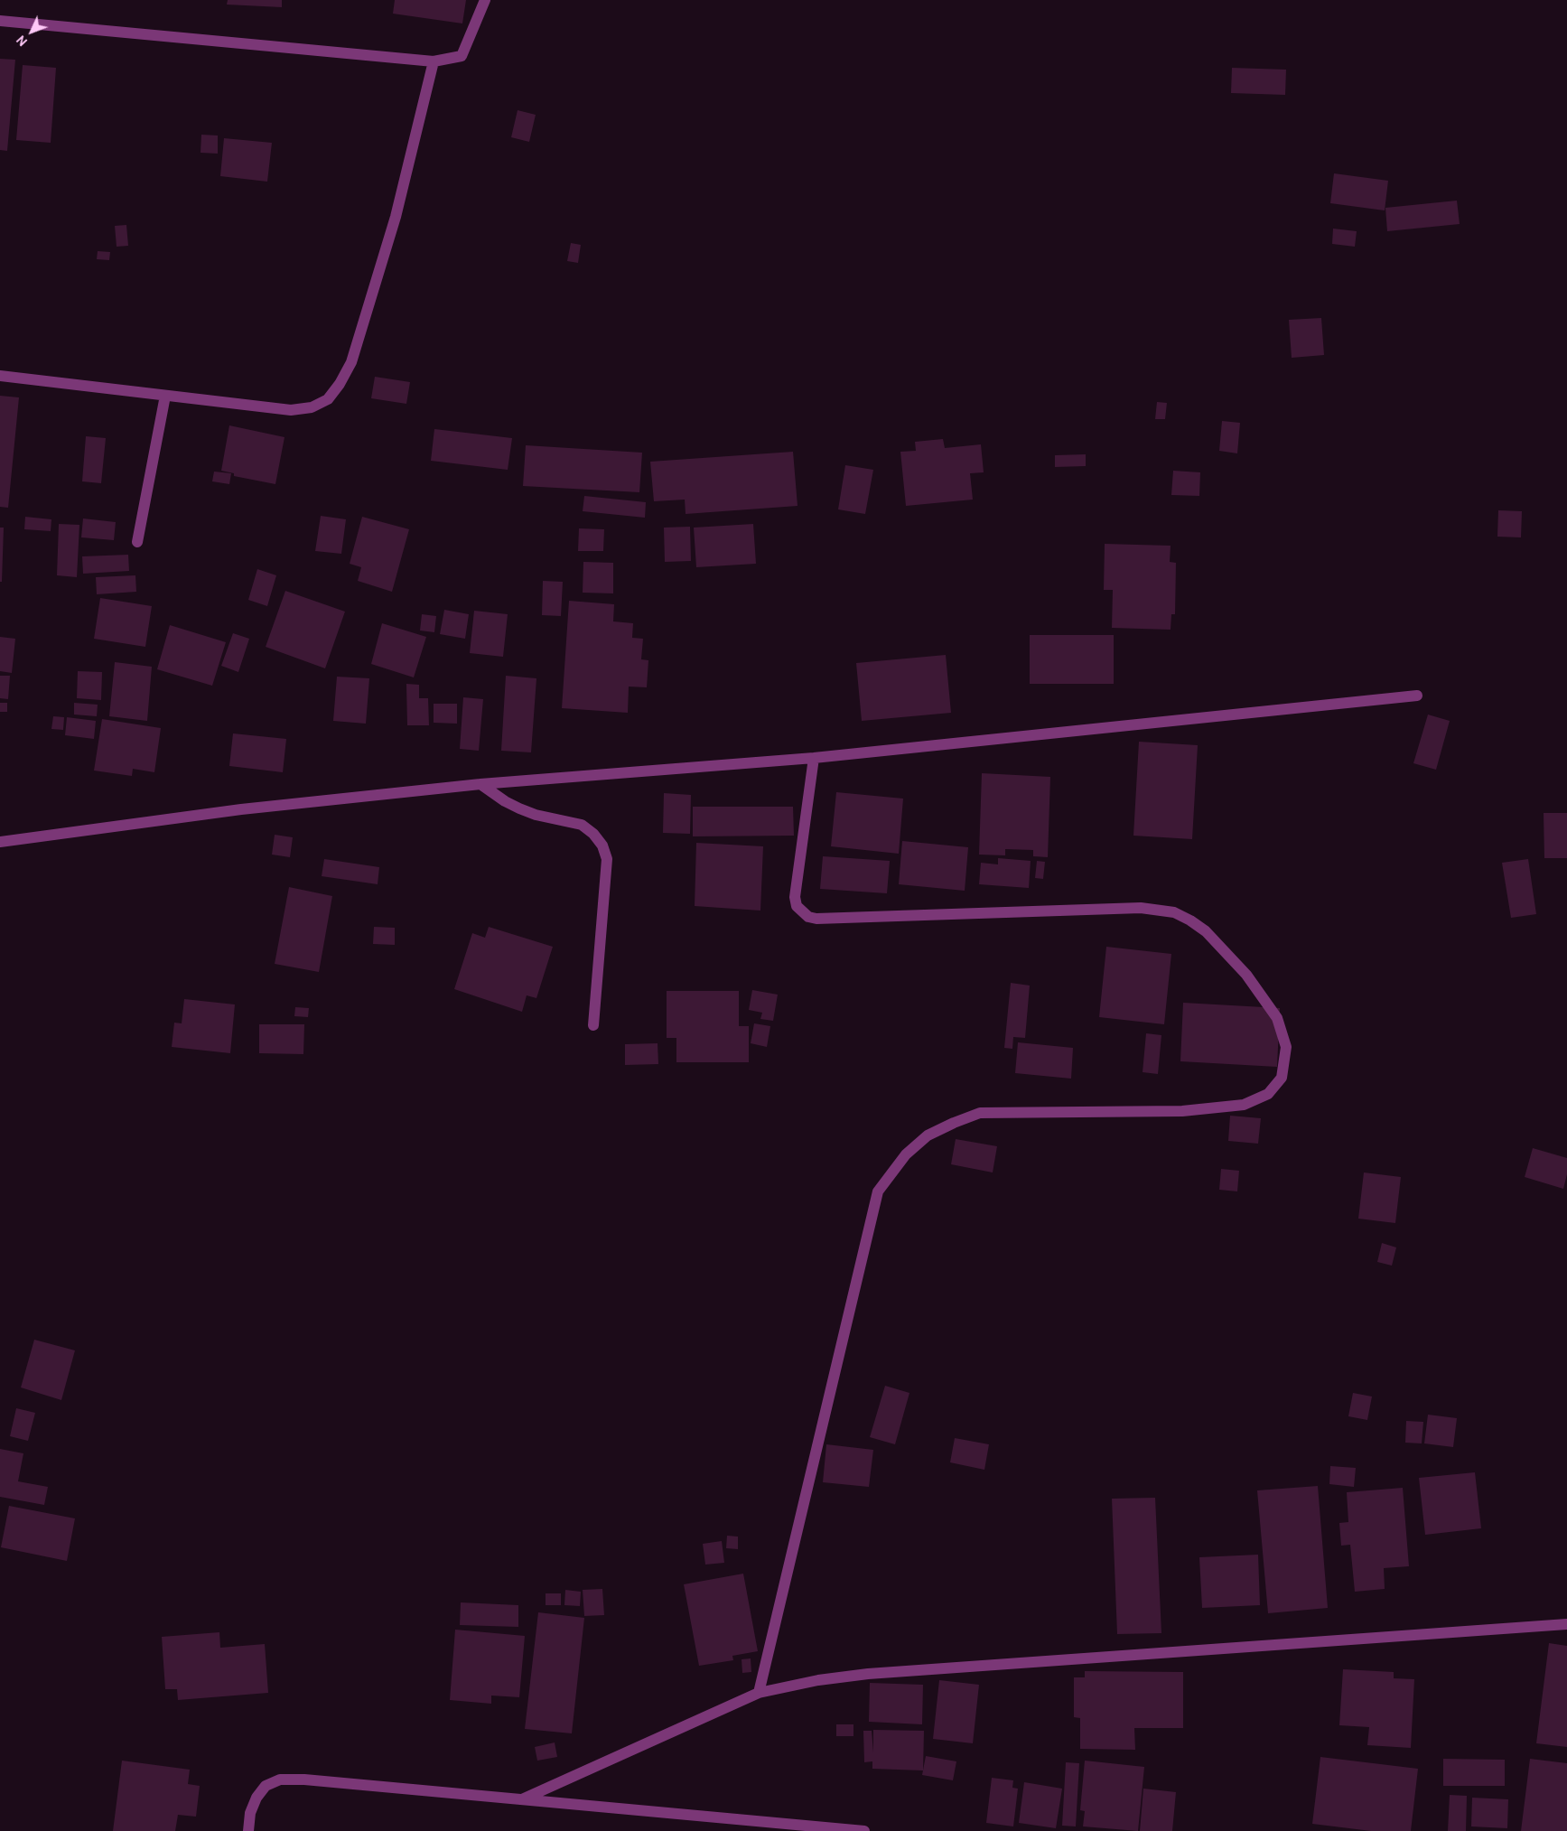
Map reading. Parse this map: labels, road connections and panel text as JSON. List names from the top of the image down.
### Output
{
  "north": "bottom left"
}
